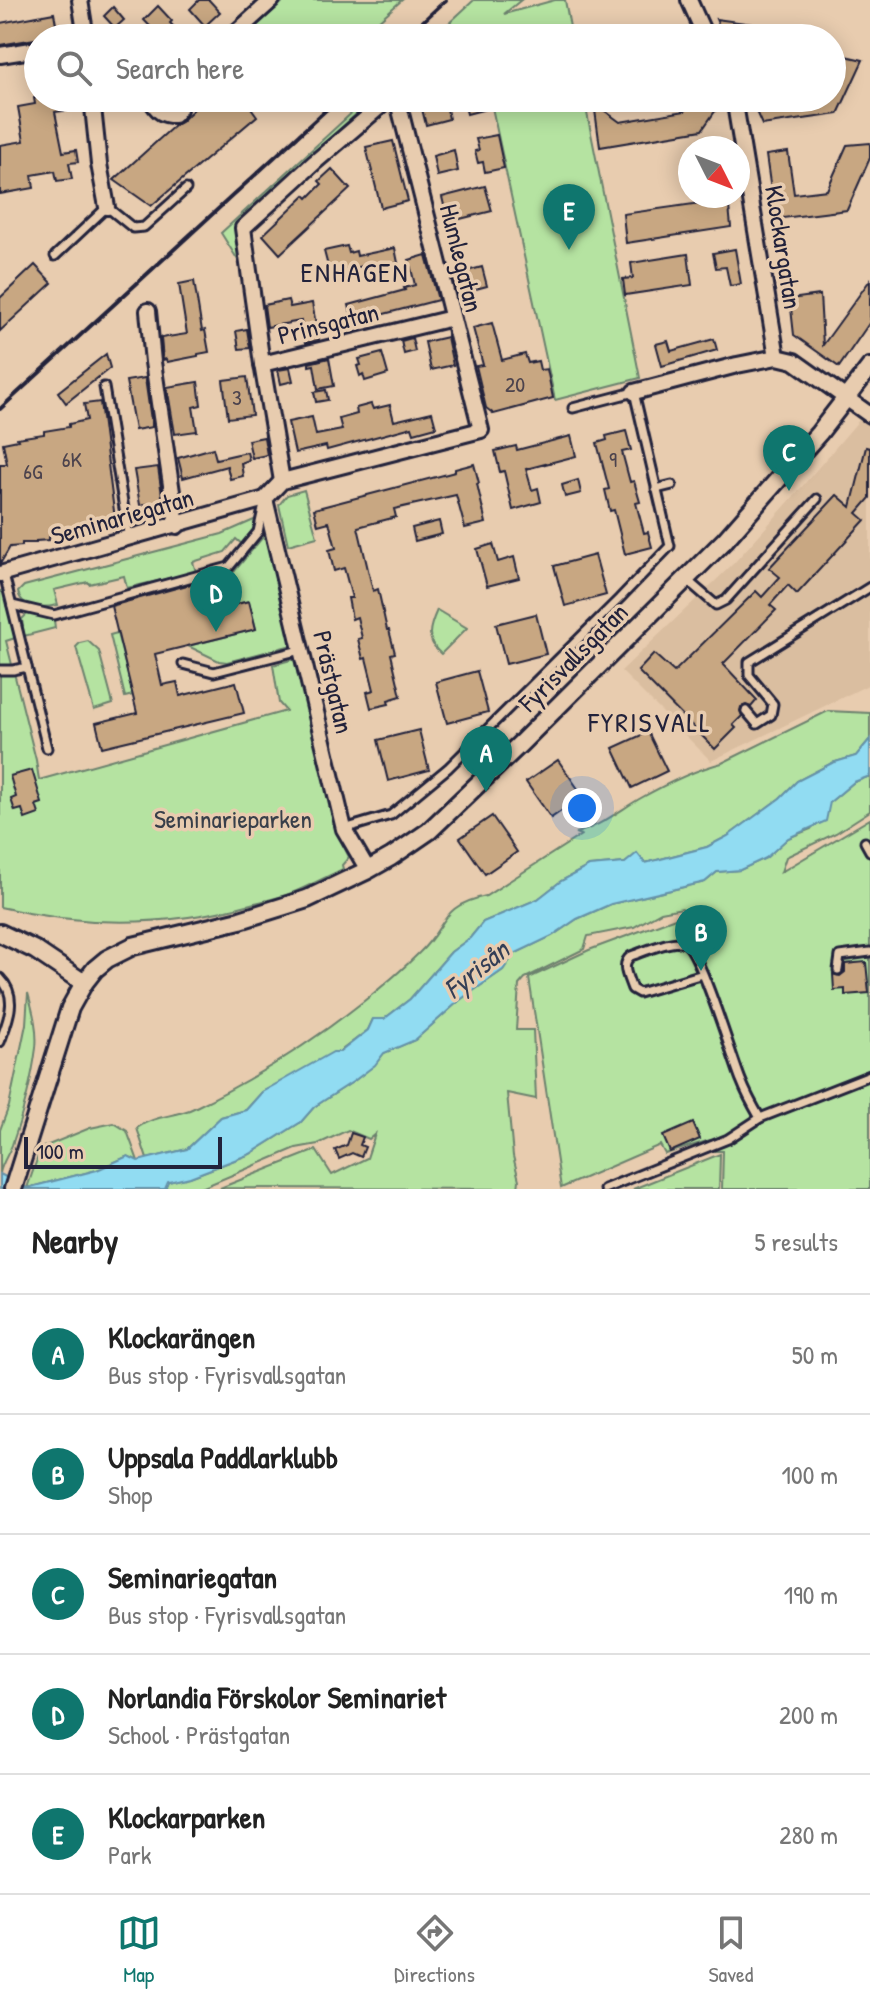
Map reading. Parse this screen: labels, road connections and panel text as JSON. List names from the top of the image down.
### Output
{
  "streets": {
    "street": [
      "Klockargatan",
      "Humlegatan",
      "Prinsgatan",
      "Seminariegatan",
      "Fyrisvallsgatan",
      "Prästgatan"
    ]
  },
  "crossings": [
    ["Humlegatan", "Prinsgatan"],
    ["Humlegatan", "Seminariegatan"],
    ["Seminariegatan", "Prästgatan"],
    ["Fyrisvallsgatan", "Prästgatan"]
  ],
  "districts": ["ENHAGEN", "FYRISVALL"],
  "water": ["Fyrisån"],
  "parks": ["Seminarieparken"],
  "house_numbers": [
    "20",
    "3",
    "6K",
    "9",
    "6G"
  ],
  "scale_bar": "100 m",
  "north": "bottom right",
  "page": {
    "search": "Search here",
    "pins": [
      "E",
      "C",
      "D",
      "A",
      "B"
    ],
    "scale": "100 m",
    "heading": ["Nearby", "5 results"],
    "list": [
      {
        "mark": "A",
        "name": "Klockarängen",
        "note": "Bus stop · Fyrisvallsgatan",
        "value": "50 m"
      },
      {
        "mark": "B",
        "name": "Uppsala Paddlarklubb",
        "note": "Shop",
        "value": "100 m"
      },
      {
        "mark": "C",
        "name": "Seminariegatan",
        "note": "Bus stop · Fyrisvallsgatan",
        "value": "190 m"
      },
      {
        "mark": "D",
        "name": "Norlandia Förskolor Seminariet",
        "note": "School · Prästgatan",
        "value": "200 m"
      },
      {
        "mark": "E",
        "name": "Klockarparken",
        "note": "Park",
        "value": "280 m"
      }
    ],
    "nav": ["Map", "Directions", "Saved"]
  }
}
